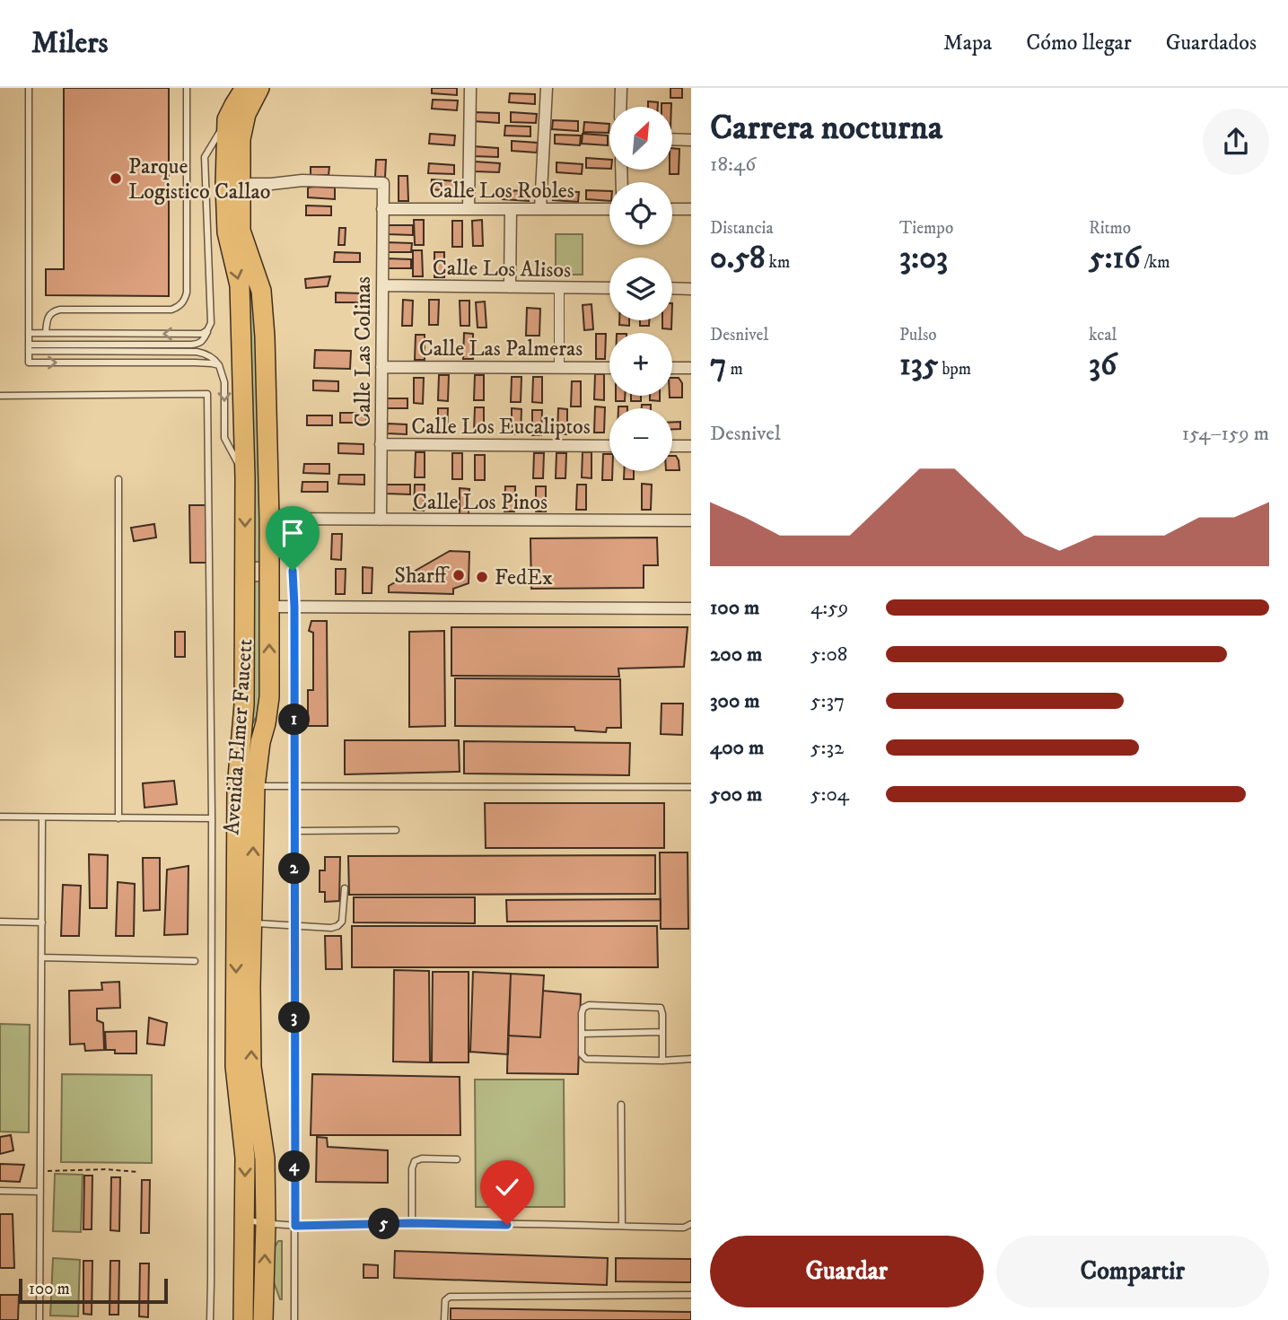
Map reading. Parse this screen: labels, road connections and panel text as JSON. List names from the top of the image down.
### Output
{
  "streets": {
    "highway": ["Avenida Elmer Faucett"],
    "street": [
      "Calle Los Robles",
      "Calle Los Alisos",
      "Calle Las Palmeras",
      "Calle Las Colinas",
      "Calle Los Eucaliptos",
      "Calle Los Pinos"
    ]
  },
  "crossings": [
    ["Calle Los Robles", "Calle Las Colinas"],
    ["Calle Los Alisos", "Calle Las Colinas"],
    ["Calle Las Palmeras", "Calle Las Colinas"],
    ["Calle Las Colinas", "Calle Los Eucaliptos"],
    ["Calle Las Colinas", "Calle Los Pinos"],
    ["Calle Las Colinas", "Avenida Elmer Faucett"],
    ["Calle Los Pinos", "Avenida Elmer Faucett"]
  ],
  "places": ["Parque Logistico Callao", "Sharff", "FedEx"],
  "scale_bar": "100 m",
  "north": "top right",
  "page": {
    "header": "Milers",
    "nav": ["Mapa", "Cómo llegar", "Guardados"],
    "heading": ["Carrera nocturna", "18:46"],
    "map_buttons": ["+", "−"],
    "stats": [
      ["Distancia", "0.58 km"],
      ["Tiempo", "3:03"],
      ["Ritmo", "5:16 /km"],
      ["Desnivel", "7 m"],
      ["Pulso", "135 bpm"],
      ["kcal", "36"]
    ],
    "chart": ["Desnivel", "154–159 m"],
    "list": [
      {
        "name": "100 m",
        "note": "4:59"
      },
      {
        "name": "200 m",
        "note": "5:08"
      },
      {
        "name": "300 m",
        "note": "5:37"
      },
      {
        "name": "400 m",
        "note": "5:32"
      },
      {
        "name": "500 m",
        "note": "5:04"
      }
    ],
    "pins": [
      "1",
      "2",
      "3",
      "4",
      "5"
    ],
    "buttons": ["Guardar", "Compartir"],
    "scale": "100 m"
  }
}
